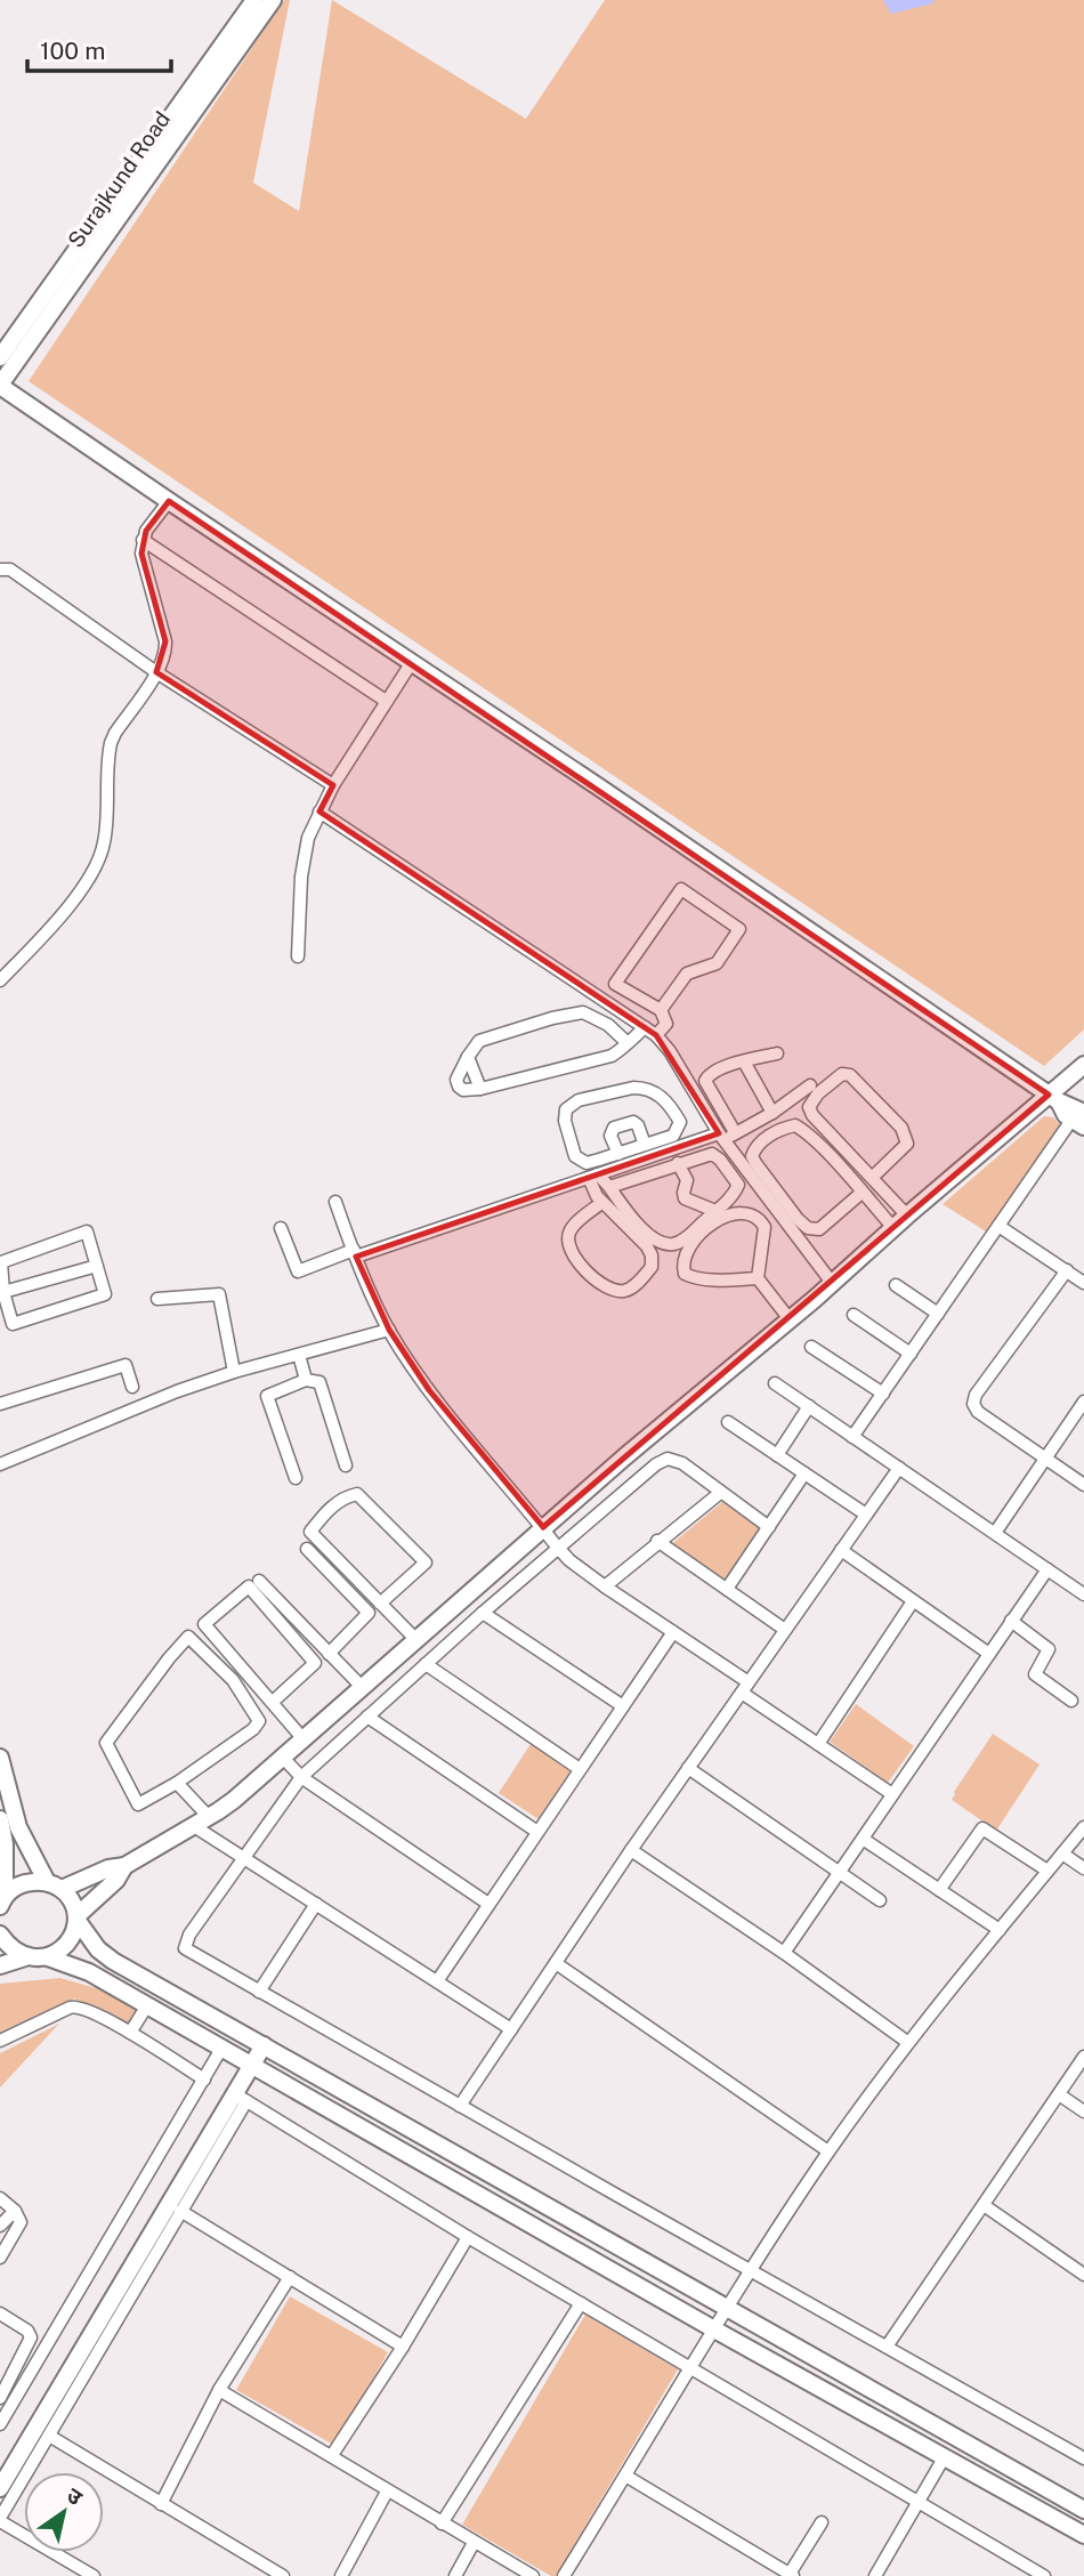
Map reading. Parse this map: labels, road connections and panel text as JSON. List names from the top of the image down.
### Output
{
  "streets": {
    "main road": ["Surajkund Road"]
  },
  "scale_bar": "100 m",
  "north": "top right"
}
